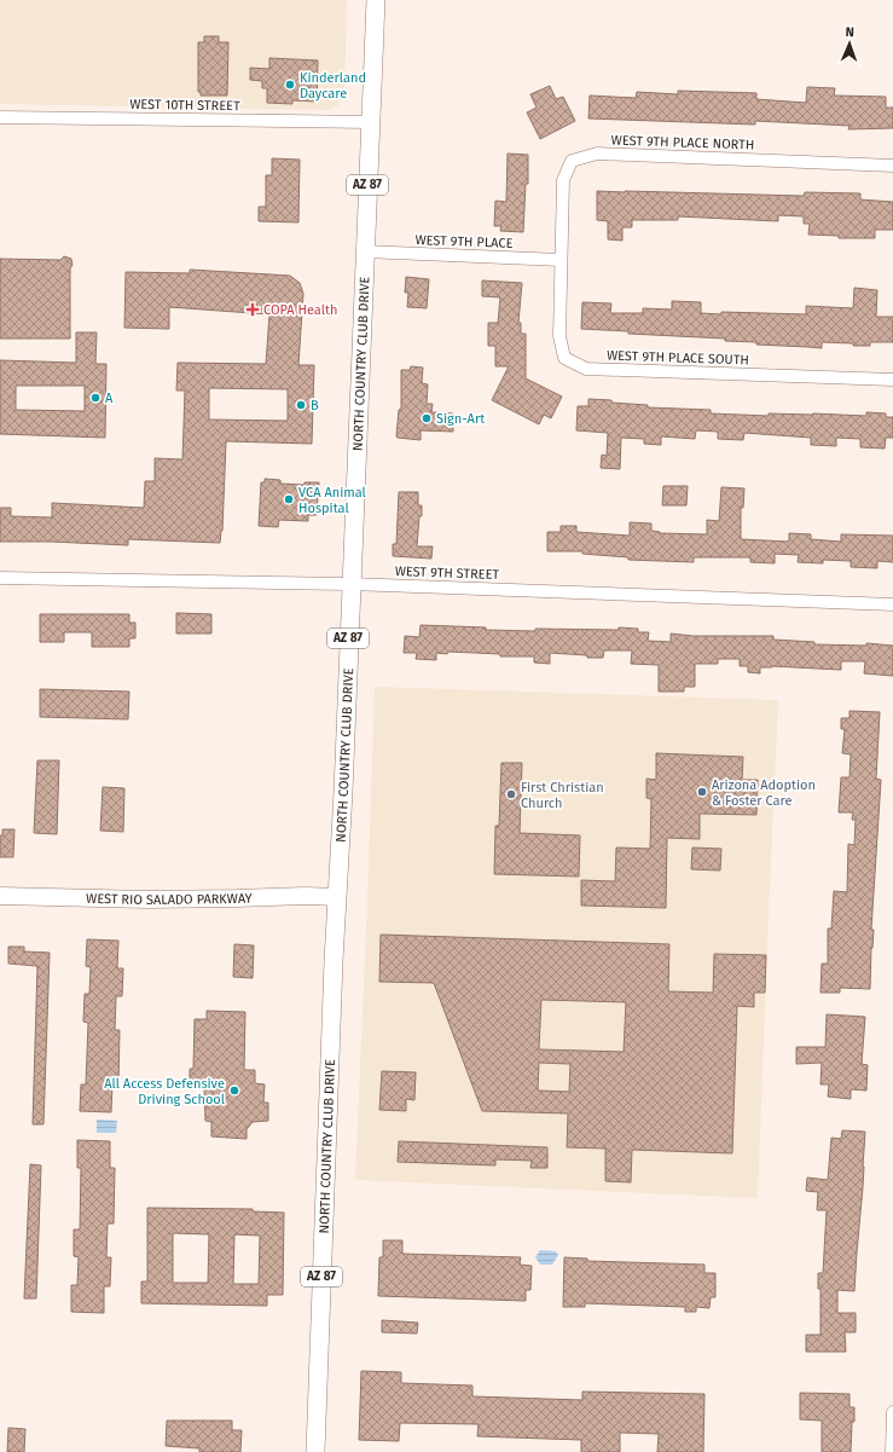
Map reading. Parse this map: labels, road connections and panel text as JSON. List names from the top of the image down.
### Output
{
  "streets": {
    "main road": ["AZ 87", "NORTH COUNTRY CLUB DRIVE", "WEST RIO SALADO PARKWAY"],
    "street": [
      "WEST 10TH STREET",
      "WEST 9TH PLACE NORTH",
      "WEST 9TH PLACE",
      "WEST 9TH PLACE SOUTH",
      "WEST 9TH STREET"
    ]
  },
  "crossings": [
    ["WEST 10TH STREET", "NORTH COUNTRY CLUB DRIVE"],
    ["WEST 9TH PLACE NORTH", "WEST 9TH PLACE"],
    ["WEST 9TH PLACE NORTH", "WEST 9TH PLACE SOUTH"],
    ["WEST 9TH PLACE", "WEST 9TH PLACE SOUTH"],
    ["WEST 9TH PLACE", "NORTH COUNTRY CLUB DRIVE"],
    ["NORTH COUNTRY CLUB DRIVE", "WEST 9TH STREET"],
    ["NORTH COUNTRY CLUB DRIVE", "WEST RIO SALADO PARKWAY"]
  ],
  "places": {
    "other": [
      "Kinderland Daycare",
      "A",
      "B",
      "Sign-Art",
      "VCA Animal Hospital",
      "Arizona Adoption & Foster Care",
      "First Christian Church",
      "All Access Defensive Driving School"
    ],
    "health": ["COPA Health"]
  },
  "north": "top"
}
